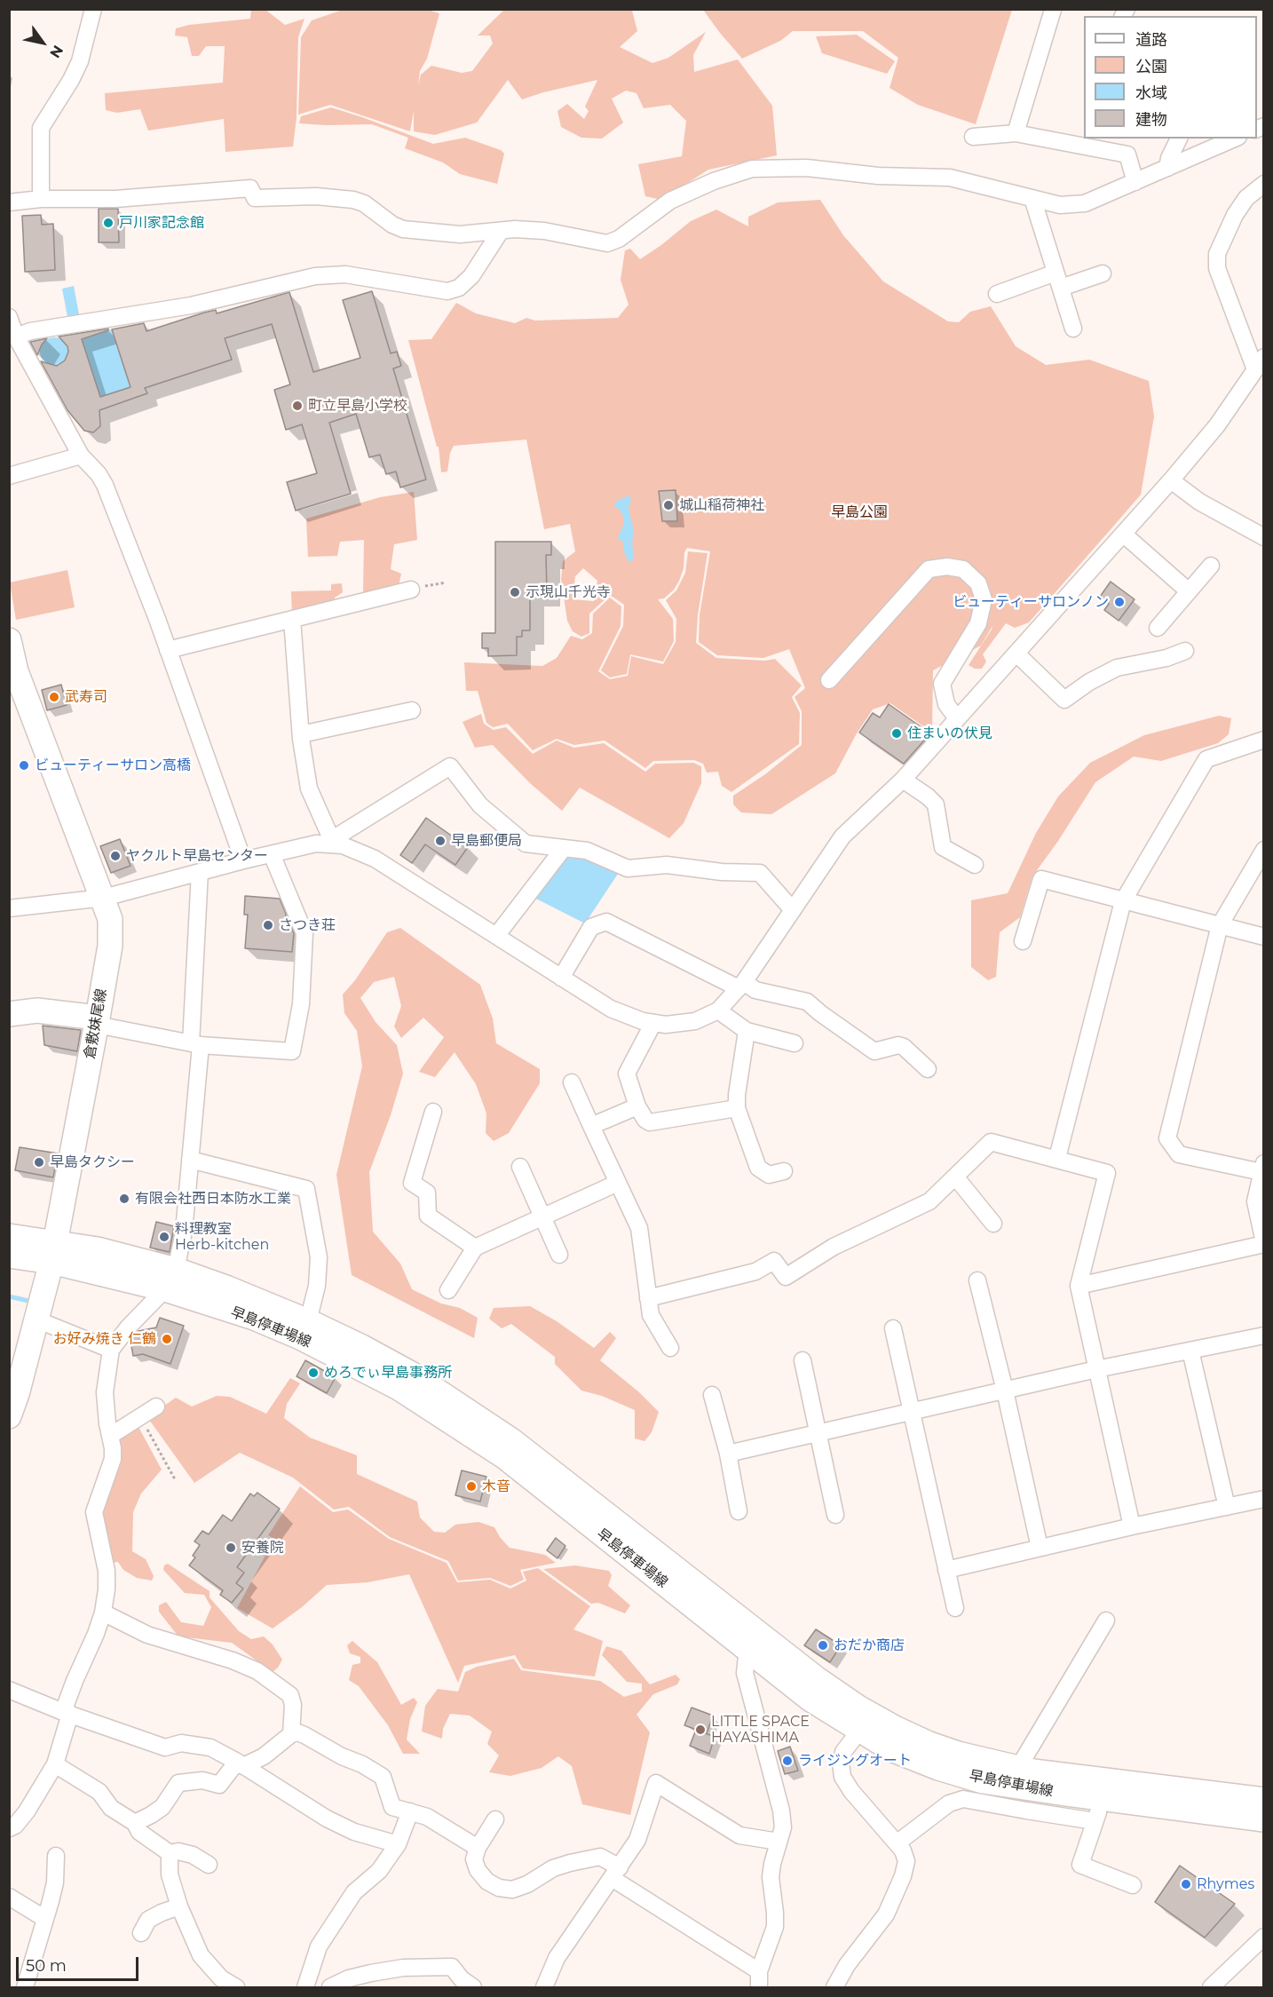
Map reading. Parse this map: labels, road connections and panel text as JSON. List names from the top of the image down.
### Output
{
  "streets": {
    "main road": ["倉敷妹尾線", "早島停車場線"]
  },
  "crossings": [
    ["倉敷妹尾線", "早島停車場線"]
  ],
  "parks": ["早島公園"],
  "places": [
    "戸川家記念館",
    "町立早島小学校",
    "城山稲荷神社",
    "示現山千光寺",
    "ビューティーサロンノン",
    "武寿司",
    "住まいの伏見",
    "ビューティーサロン高橋",
    "早島郵便局",
    "ヤクルト早島センター",
    "さつき荘",
    "早島タクシー",
    "有限会社西日本防水工業",
    "料理教室 Herb-kitchen",
    "お好み焼き 仁鶴",
    "めろでぃ早島事務所",
    "木音",
    "安養院",
    "おだか商店",
    "LITTLE SPACE HAYASHIMA",
    "ライジングオート",
    "Rhymes"
  ],
  "legend": [
    "道路",
    "公園",
    "水域",
    "建物"
  ],
  "scale_bar": "50 m",
  "north": "bottom right"
}
